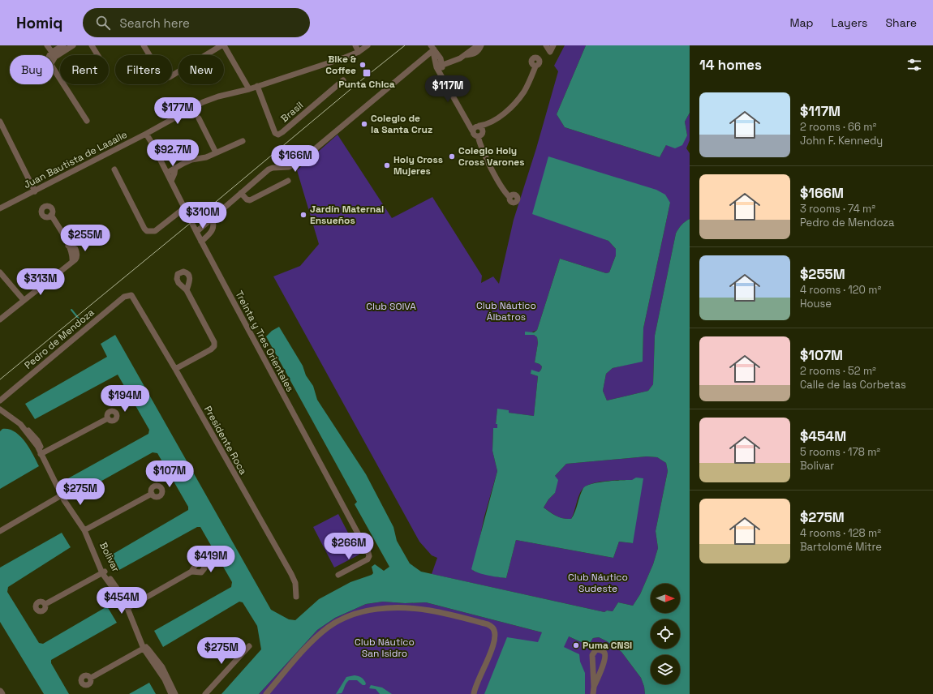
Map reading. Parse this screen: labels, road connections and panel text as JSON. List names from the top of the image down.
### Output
{
  "streets": {
    "street": [
      "Brasil",
      "Juan Bautista de Lasalle",
      "Pedro de Mendoza",
      "Treinta y Tres Orientales",
      "Presidente Roca",
      "Bolivar"
    ]
  },
  "crossings": [
    ["Brasil", "Juan Bautista de Lasalle"],
    ["Juan Bautista de Lasalle", "Treinta y Tres Orientales"],
    ["Pedro de Mendoza", "Presidente Roca"]
  ],
  "parks": [
    "Club Náutico Álbatros",
    "Club SOIVA",
    "Club Náutico Sudeste",
    "Club Náutico San Isidro"
  ],
  "places": {
    "other": [
      "Bike & Coffee",
      "Colegio de la Santa Cruz",
      "Colegio Holy Cross Varones",
      "Holy Cross Mujeres",
      "Jardín Maternal Ensueños",
      "Puma CNSI"
    ],
    "transit": ["Punta Chica"]
  },
  "north": "right",
  "page": {
    "header": "Homiq",
    "search": "Search here",
    "nav": ["Map", "Layers", "Share"],
    "heading": "14 homes",
    "chip": [
      "Buy",
      "Rent",
      "Filters",
      "New"
    ],
    "price": [
      "$117M",
      "$177M",
      "$92.7M",
      "$166M",
      "$310M",
      "$255M",
      "$313M",
      "$194M",
      "$107M",
      "$275M",
      "$266M",
      "$419M",
      "$454M",
      "$275M"
    ],
    "list": [
      {
        "name": "$117M",
        "note": "2 rooms · 66 m² · John F. Kennedy"
      },
      {
        "name": "$166M",
        "note": "3 rooms · 74 m² · Pedro de Mendoza"
      },
      {
        "name": "$255M",
        "note": "4 rooms · 120 m² · House"
      },
      {
        "name": "$107M",
        "note": "2 rooms · 52 m² · Calle de las Corbetas"
      },
      {
        "name": "$454M",
        "note": "5 rooms · 178 m² · Bolivar"
      },
      {
        "name": "$275M",
        "note": "4 rooms · 128 m² · Bartolomé Mitre"
      }
    ]
  }
}
